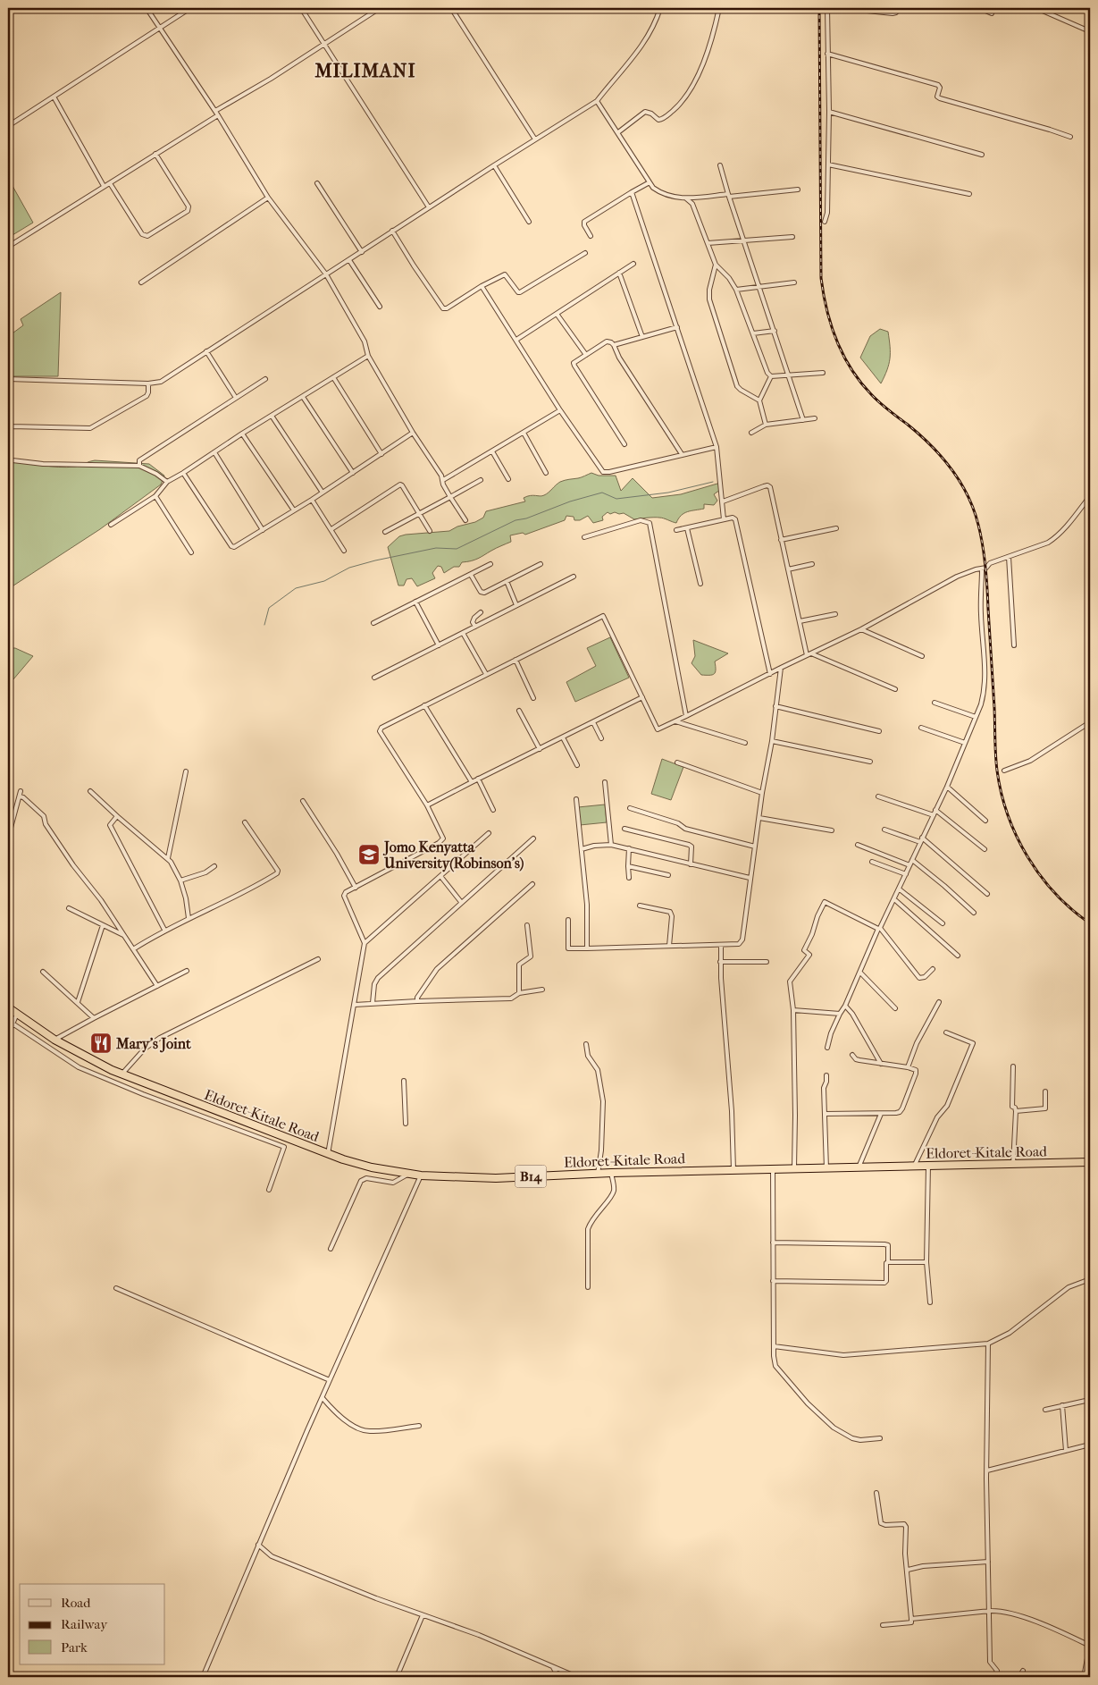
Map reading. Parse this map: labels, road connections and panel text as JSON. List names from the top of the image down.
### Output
{
  "streets": {
    "highway": ["Eldoret-Kitale Road", "B14"]
  },
  "districts": ["MILIMANI"],
  "places": {
    "school or university": ["Jomo Kenyatta University(Robinson's)"],
    "restaurant": ["Mary's Joint"]
  },
  "legend": ["Road", "Railway", "Park"]
}
